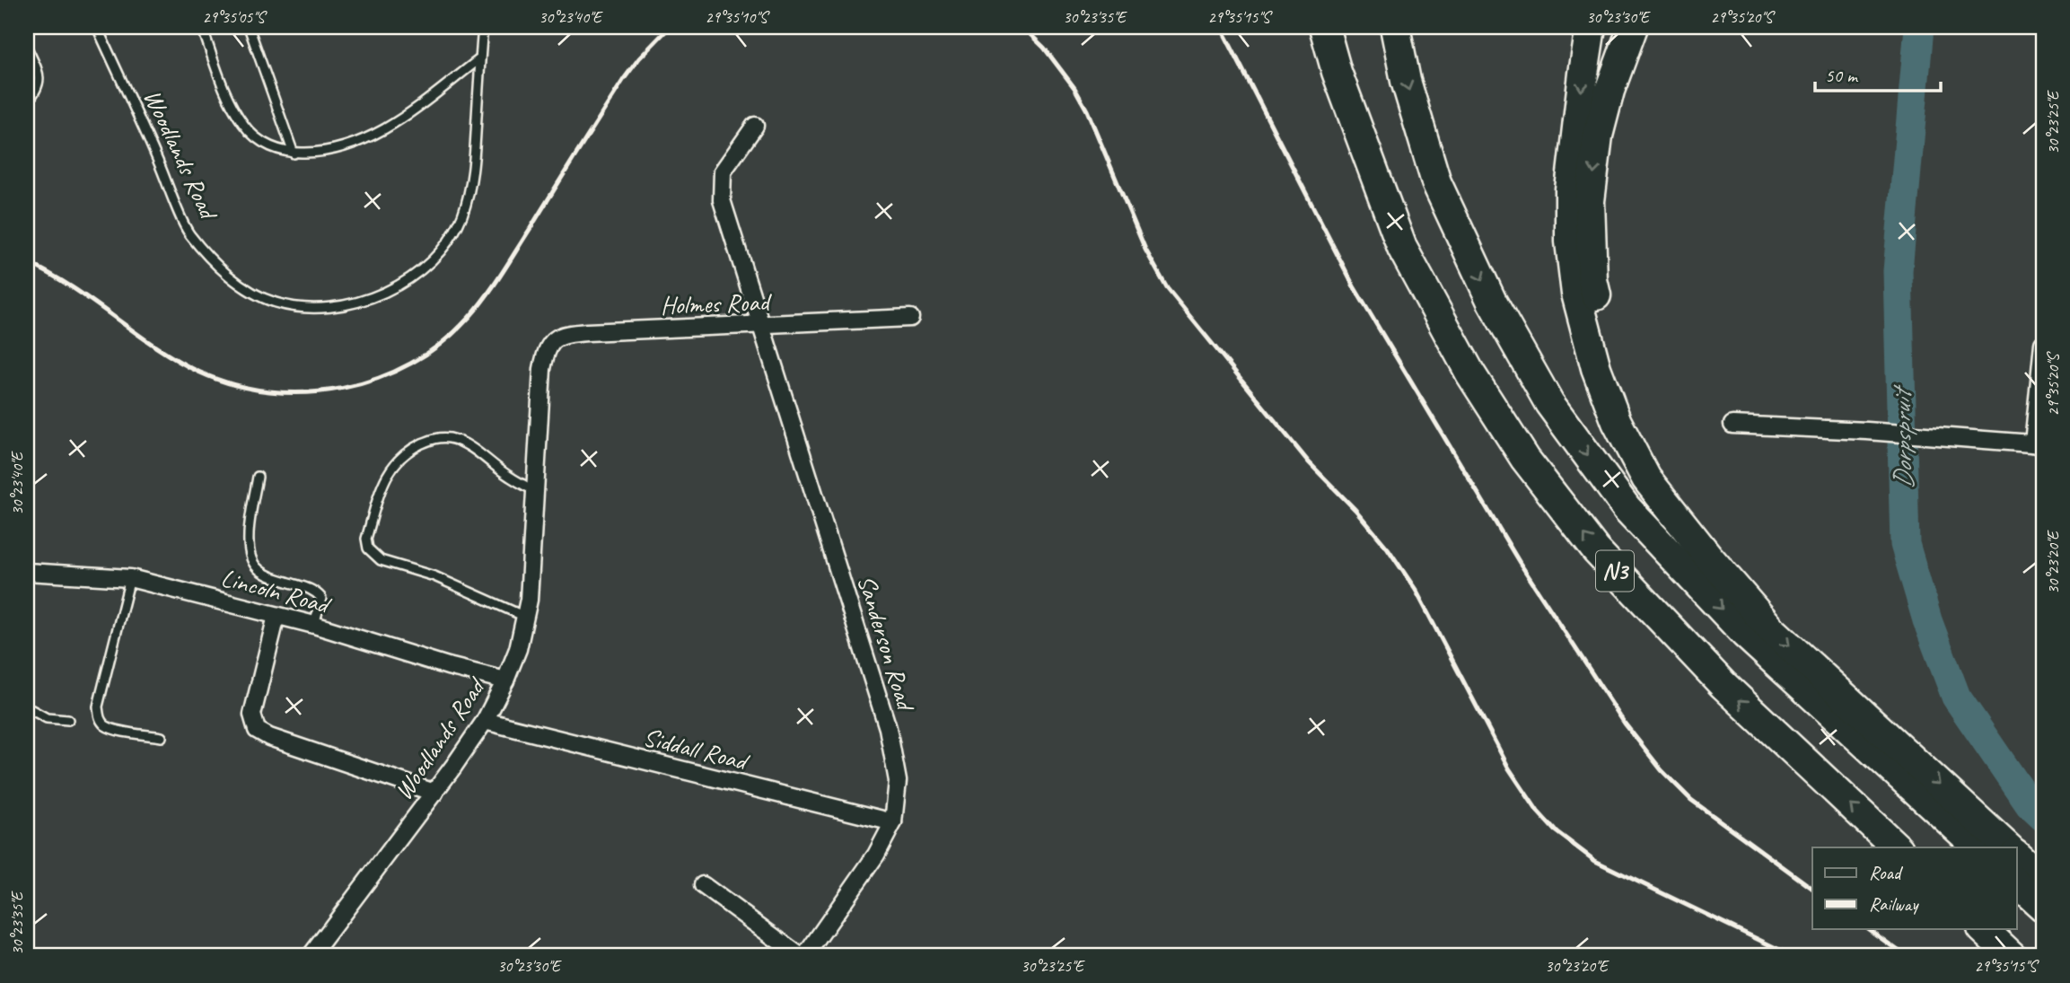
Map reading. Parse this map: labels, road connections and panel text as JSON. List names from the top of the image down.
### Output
{
  "streets": {
    "highway": ["N3"],
    "street": [
      "Woodlands Road",
      "Holmes Road",
      "Lincoln Road",
      "Sanderson Road",
      "Siddall Road"
    ]
  },
  "crossings": [
    ["Woodlands Road", "Holmes Road"],
    ["Woodlands Road", "Lincoln Road"],
    ["Woodlands Road", "Siddall Road"],
    ["Holmes Road", "Sanderson Road"],
    ["Sanderson Road", "Siddall Road"]
  ],
  "water": ["Dorpspruit"],
  "legend": ["Road", "Railway"],
  "scale_bar": "50 m",
  "coordinates": [
    "29°35'05\"S",
    "30°23'40\"E",
    "29°35'10\"S",
    "30°23'35\"E",
    "29°35'15\"S",
    "30°23'30\"E",
    "29°35'20\"S",
    "30°23'25\"E",
    "30°23'20\"E"
  ]
}
